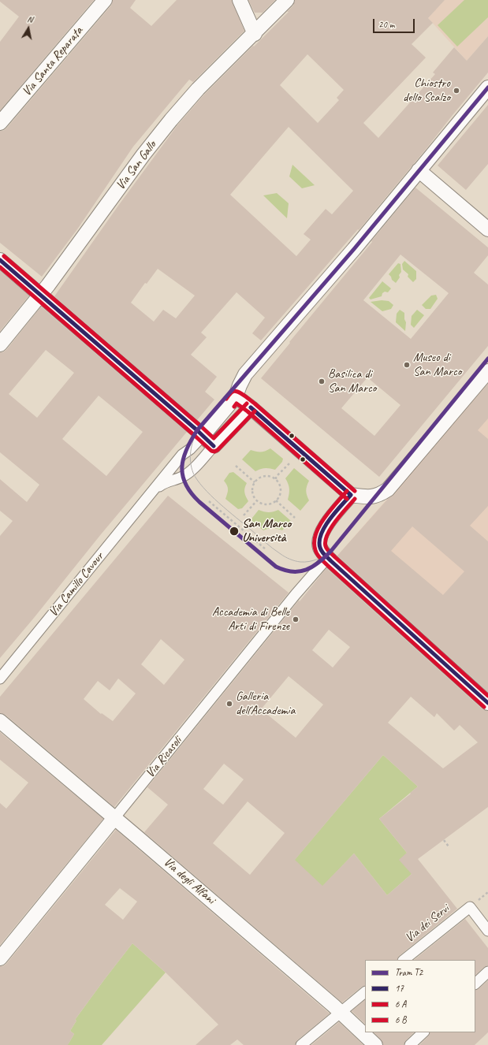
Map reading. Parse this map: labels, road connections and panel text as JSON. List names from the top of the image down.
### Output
{
  "streets": {
    "street": [
      "Via Santa Reparata",
      "Via San Gallo",
      "Via Camillo Cavour",
      "Via Ricasoli",
      "Via degli Alfani",
      "Via dei Servi"
    ]
  },
  "crossings": [
    ["Via Ricasoli", "Via degli Alfani"]
  ],
  "places": [
    "Chiostro dello Scalzo",
    "Museo di San Marco",
    "Basilica di San Marco",
    "San Marco Università",
    "Accademia di Belle Arti di Firenze",
    "Galleria dell'Accademia"
  ],
  "lines": ["tram line T2", "transit line 17"],
  "legend": [
    "Tram T2",
    "17",
    "6 A",
    "6 B"
  ],
  "scale_bar": "20 m",
  "north": "top"
}
